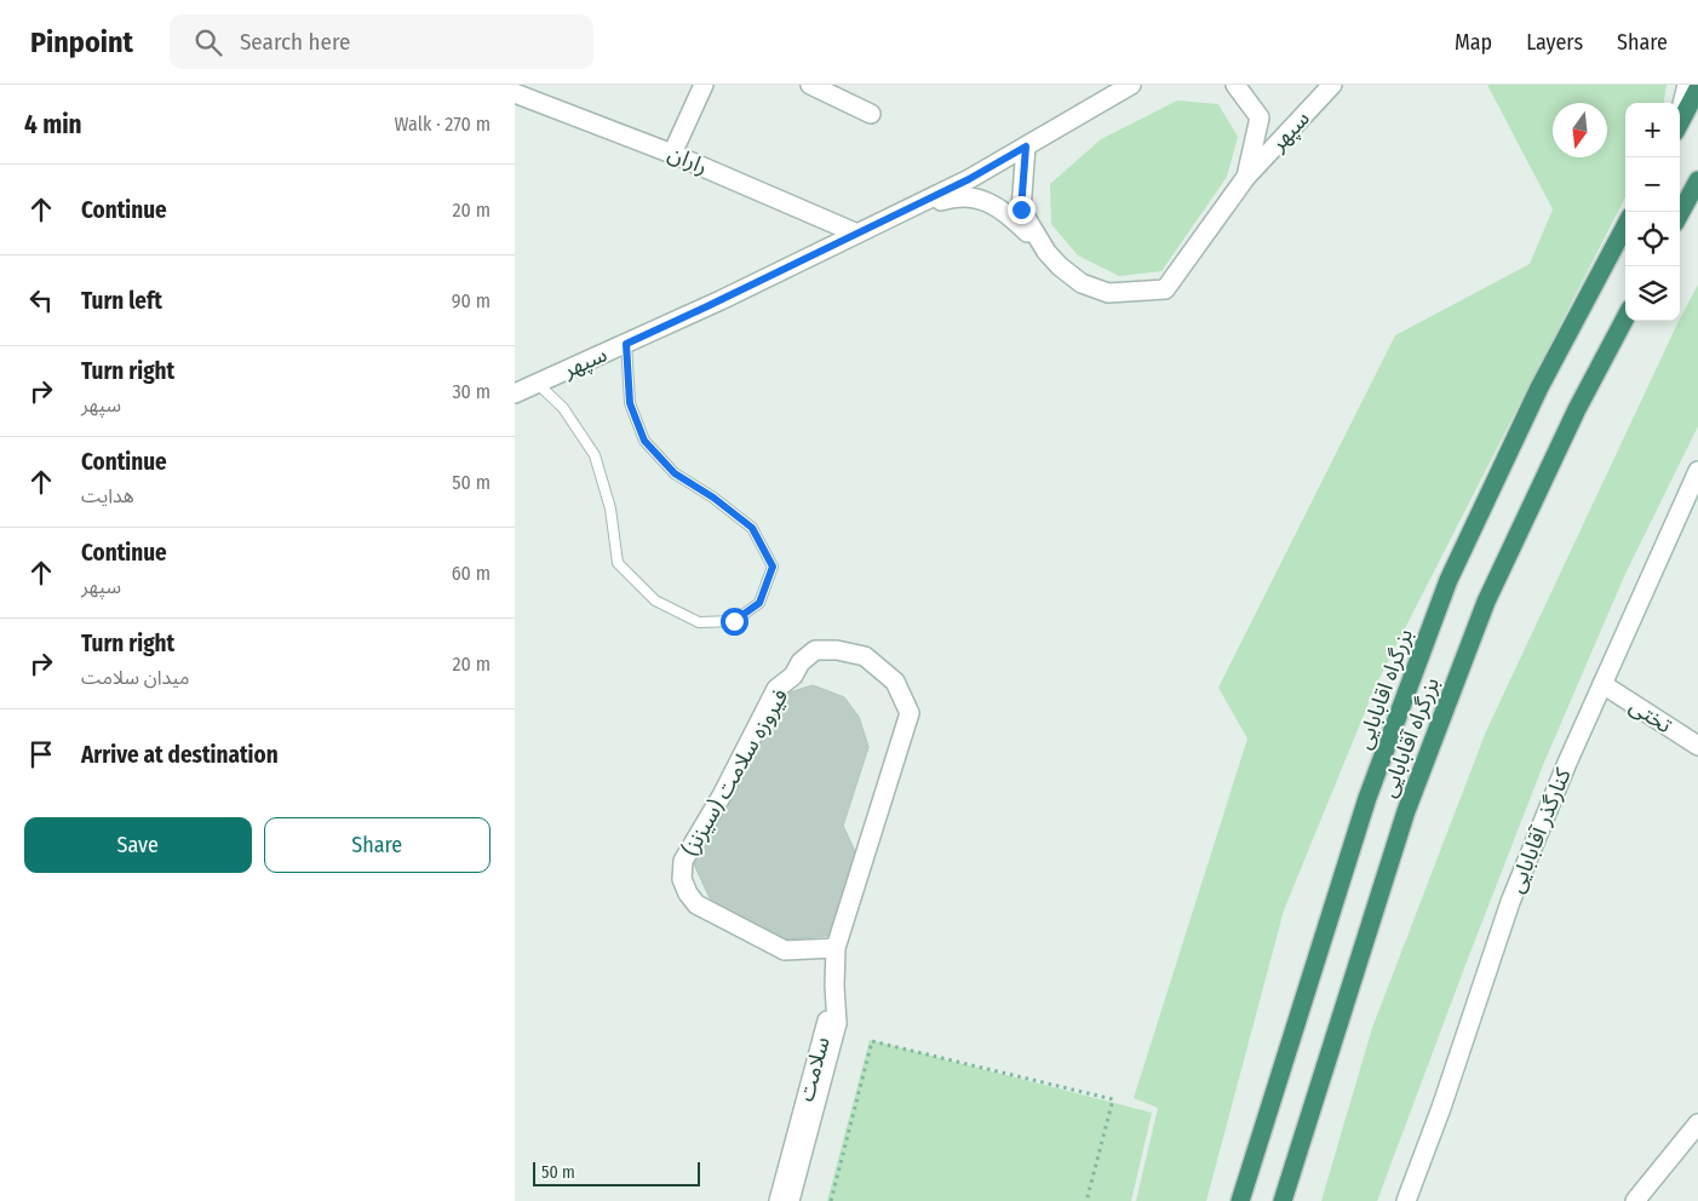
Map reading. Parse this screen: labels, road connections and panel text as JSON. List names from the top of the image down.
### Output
{
  "streets": {
    "highway": ["بزرگراه اقابابایی", "بزرگراه آقابابایی"],
    "street": [
      "سپهر",
      "راران",
      "تختی",
      "فیروزه سلامت (سیزنز)",
      "کنارگذر آقابابایی",
      "سلامت"
    ]
  },
  "crossings": [
    ["سپهر", "راران"],
    ["تختی", "کنارگذر آقابابایی"],
    ["فیروزه سلامت (سیزنز)", "سلامت"]
  ],
  "scale_bar": "50 m",
  "north": "bottom",
  "page": {
    "header": "Pinpoint",
    "search": "Search here",
    "nav": ["Map", "Layers", "Share"],
    "heading": ["4 min", "Walk · 270 m"],
    "map_buttons": ["+", "−"],
    "list": [
      ["Continue", "20 m"],
      ["Turn left", "90 m"],
      ["Turn right", "سپهر", "30 m"],
      ["Continue", "هدایت", "50 m"],
      ["Continue", "سپهر", "60 m"],
      ["Turn right", "میدان سلامت", "20 m"],
      "Arrive at destination"
    ],
    "buttons": ["Save", "Share"],
    "scale": "50 m"
  }
}
